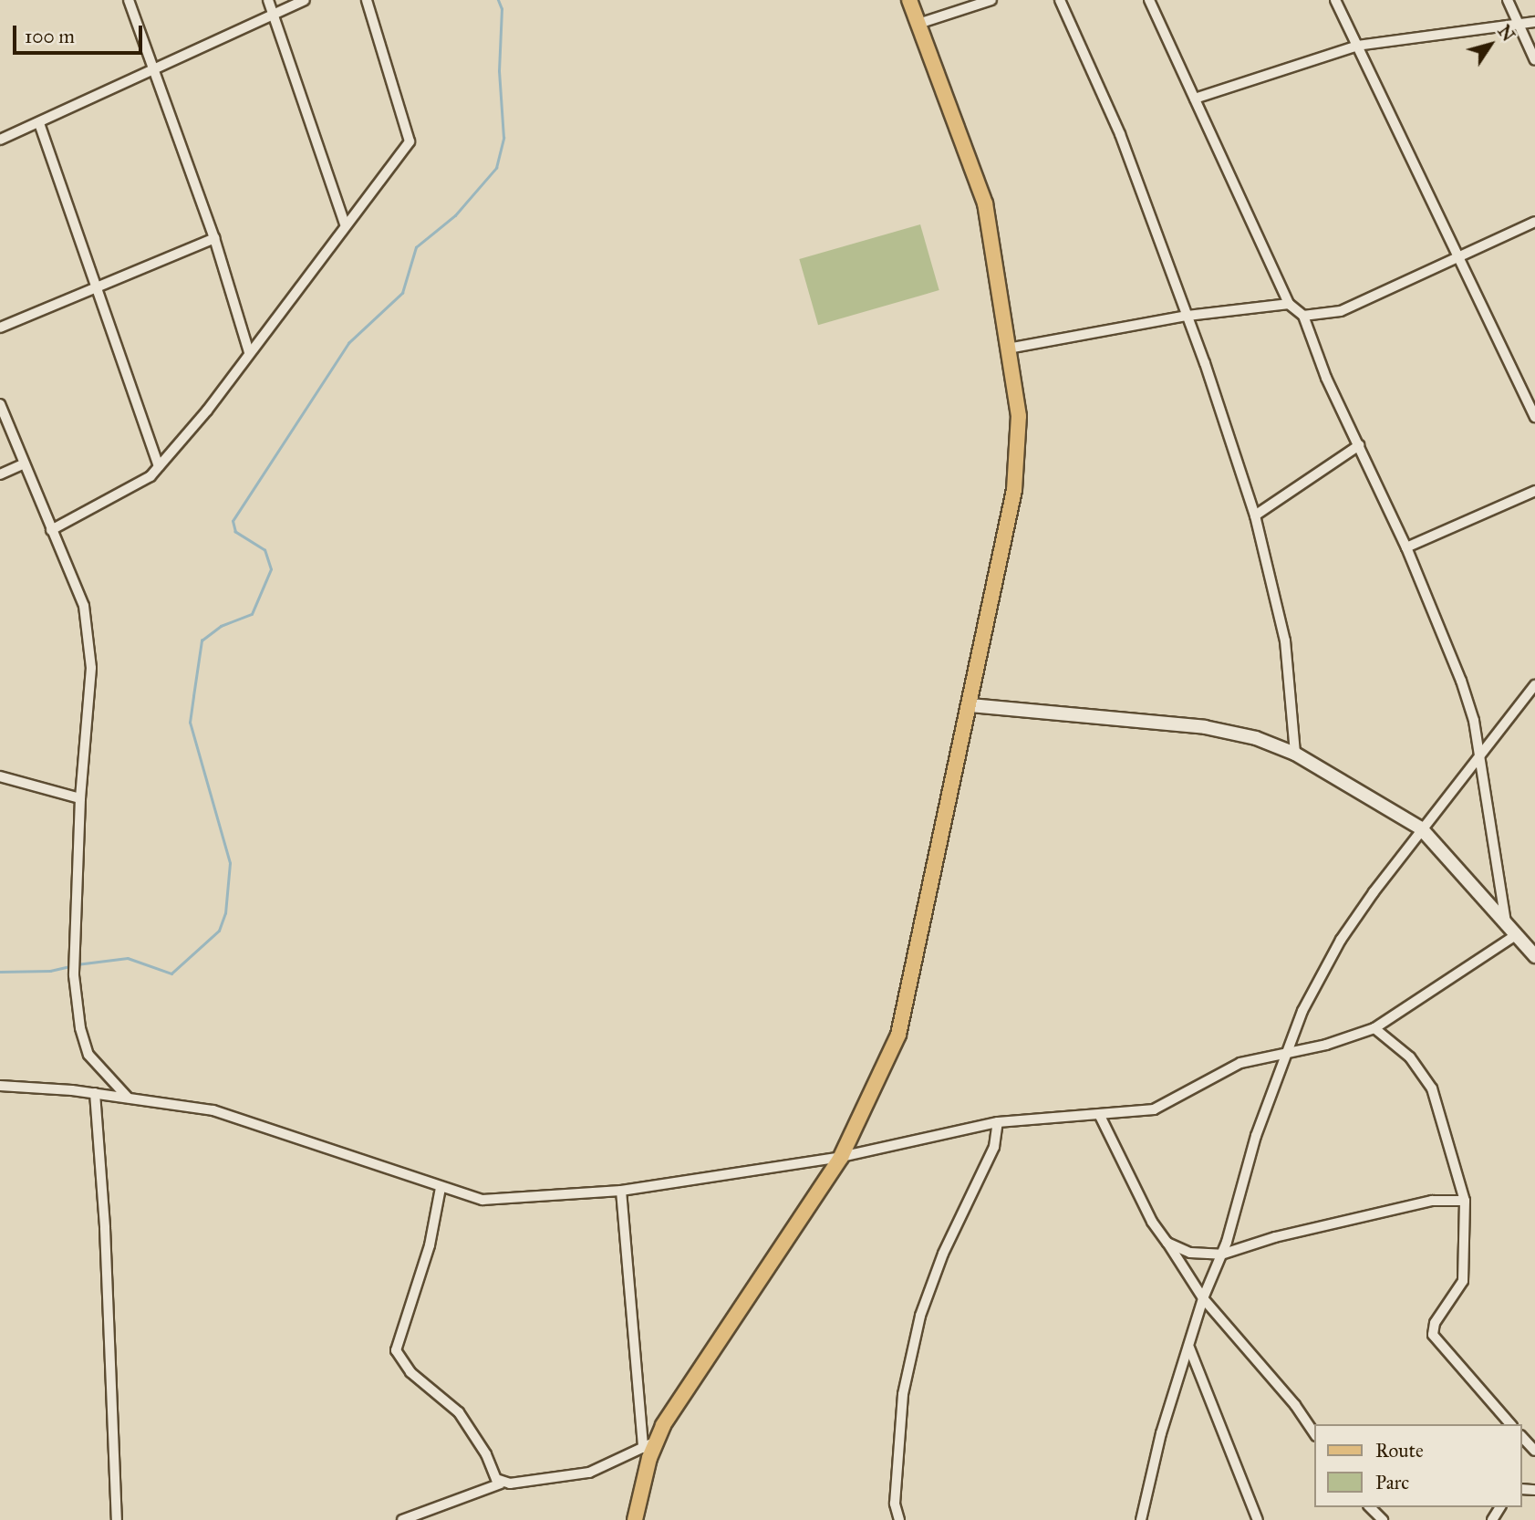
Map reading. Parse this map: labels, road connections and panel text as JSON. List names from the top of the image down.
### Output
{
  "legend": ["Route", "Parc"],
  "scale_bar": "100 m",
  "north": "top right"
}
